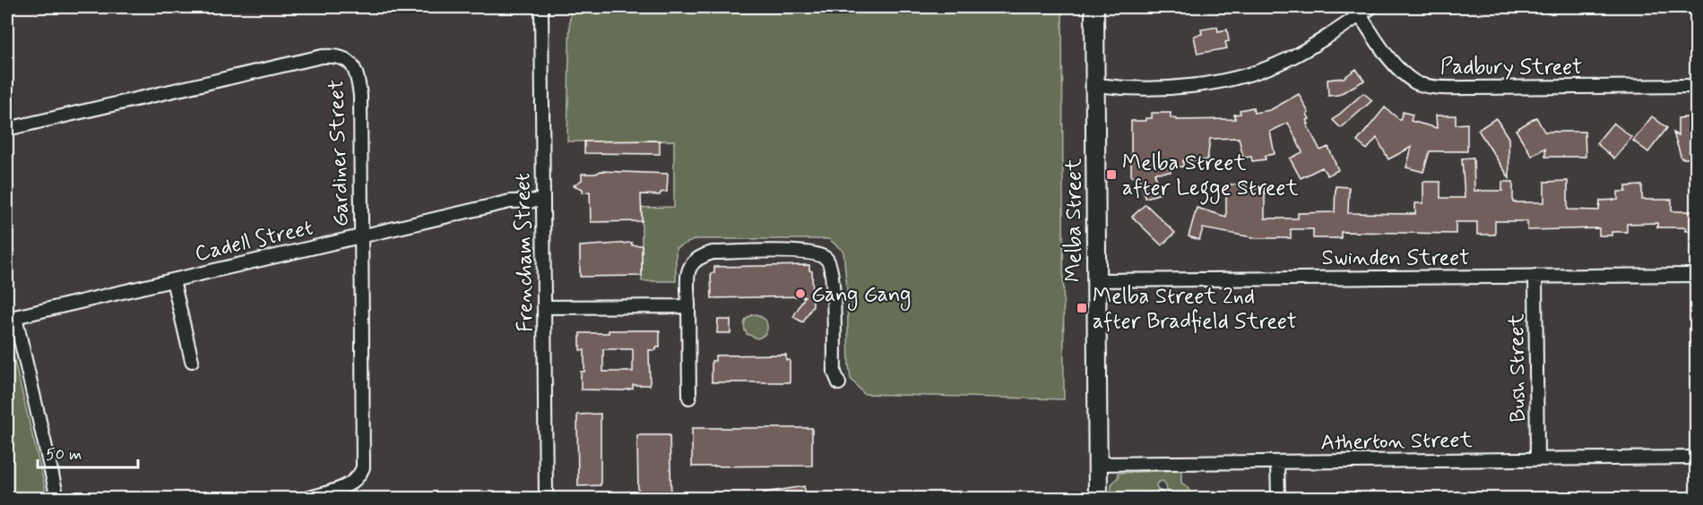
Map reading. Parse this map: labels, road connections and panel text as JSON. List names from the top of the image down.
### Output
{
  "streets": {
    "street": [
      "Padbury Street",
      "Gardiner Street",
      "Melba Street",
      "Cadell Street",
      "Frencham Street",
      "Swinden Street",
      "Bush Street",
      "Atherton Street"
    ]
  },
  "crossings": [
    ["Gardiner Street", "Cadell Street"],
    ["Melba Street", "Swinden Street"],
    ["Melba Street", "Atherton Street"],
    ["Cadell Street", "Frencham Street"],
    ["Swinden Street", "Bush Street"],
    ["Bush Street", "Atherton Street"]
  ],
  "places": {
    "transit": ["Melba Street after Legge Street", "Melba Street 2nd after Bradfield Street"],
    "other": ["Gang Gang"]
  },
  "scale_bar": "50 m"
}
